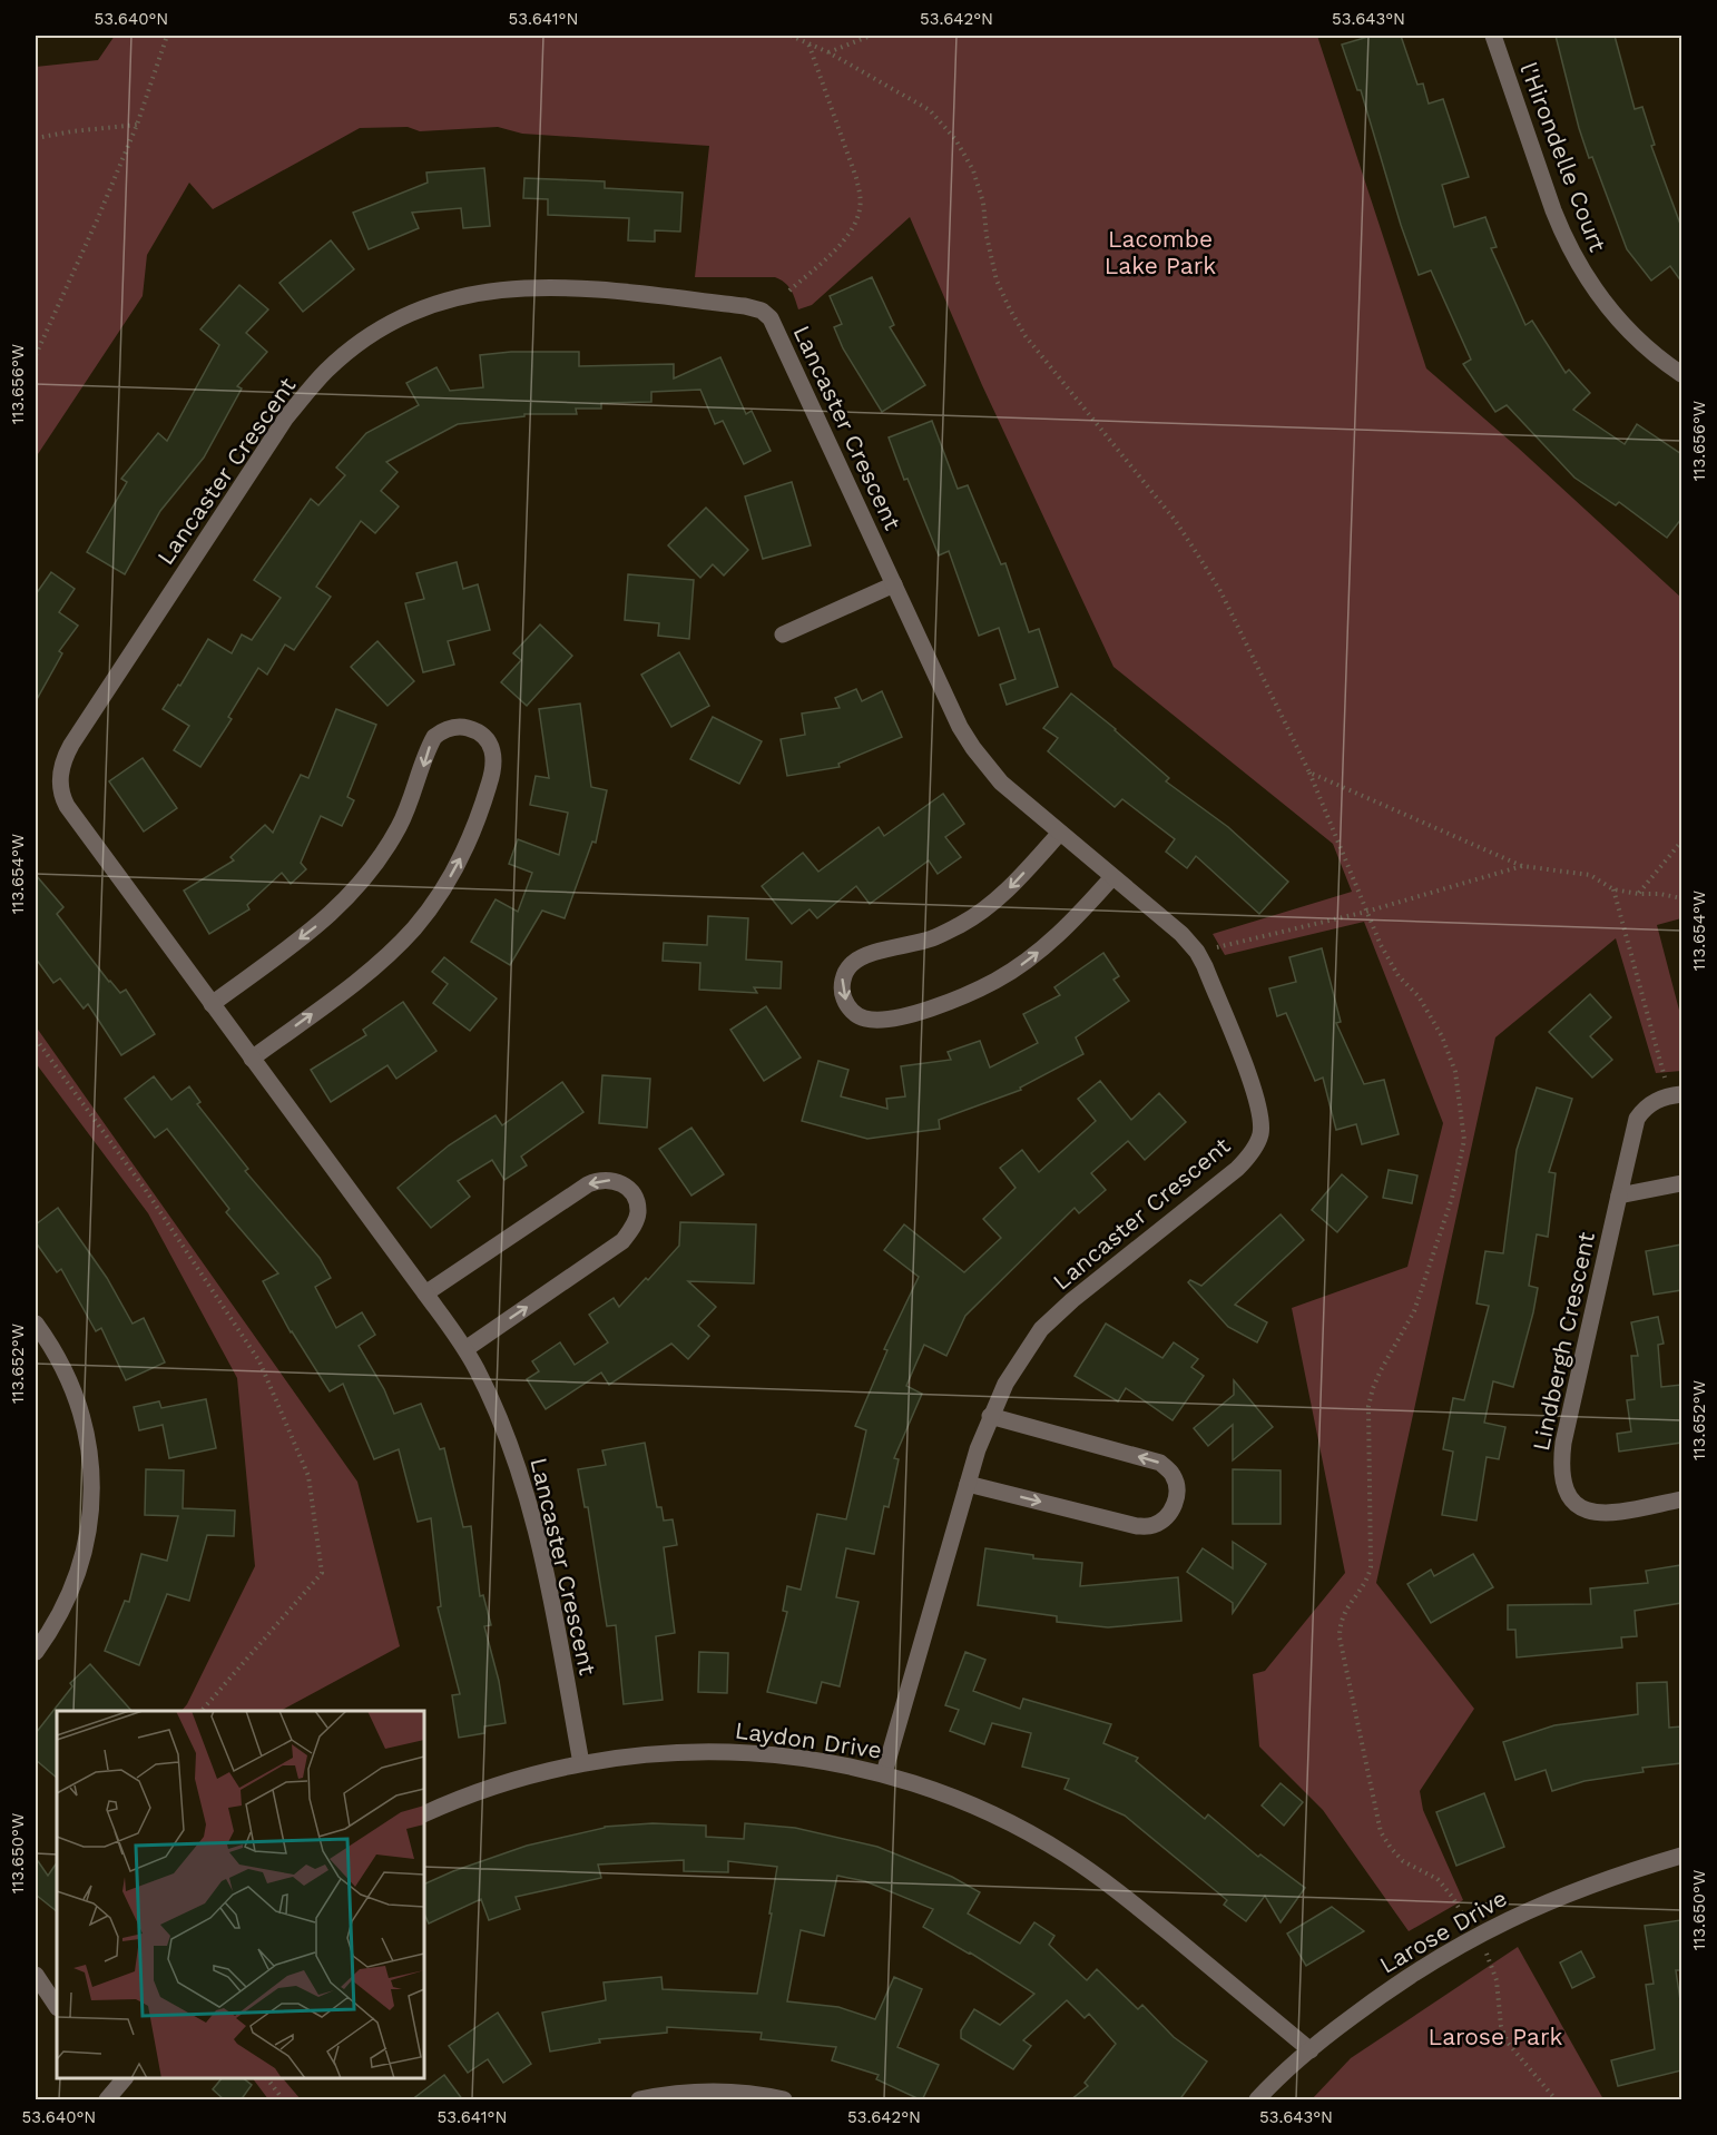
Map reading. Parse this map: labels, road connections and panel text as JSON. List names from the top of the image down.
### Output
{
  "streets": {
    "street": [
      "l'Hirondelle Court",
      "Lancaster Crescent",
      "Lindbergh Crescent",
      "Laydon Drive",
      "Larose Drive"
    ]
  },
  "crossings": [
    ["Lancaster Crescent", "Laydon Drive"],
    ["Laydon Drive", "Larose Drive"]
  ],
  "parks": ["Lacombe Lake Park", "Larose Park"],
  "coordinates": [
    "53.640°N",
    "53.641°N",
    "53.642°N",
    "53.643°N",
    "113.656°W",
    "113.654°W",
    "113.652°W",
    "113.650°W"
  ]
}
